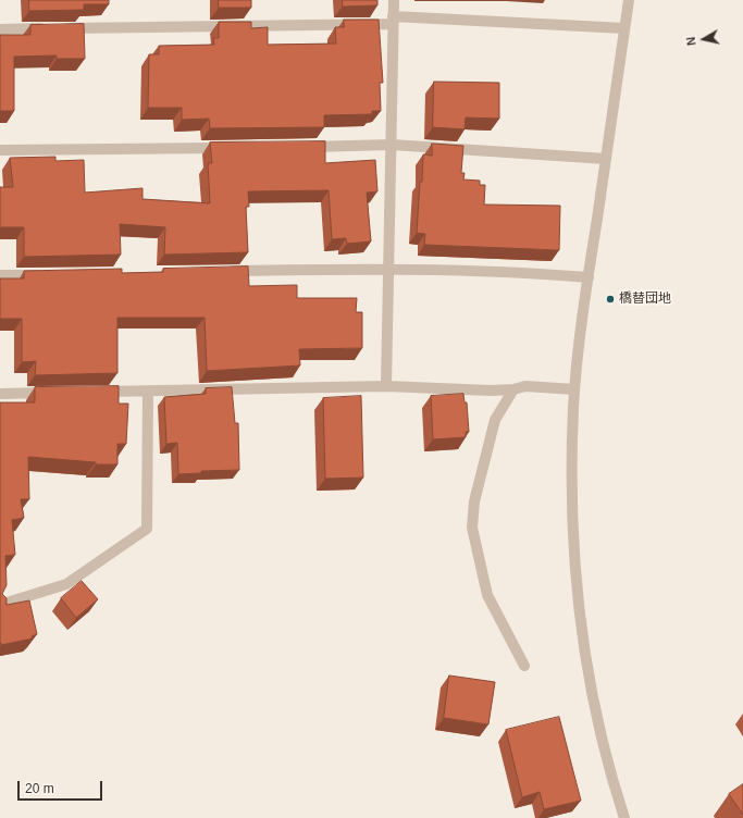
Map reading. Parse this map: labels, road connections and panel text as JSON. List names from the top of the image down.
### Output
{
  "places": ["橋替団地"],
  "scale_bar": "20 m",
  "north": "left"
}
